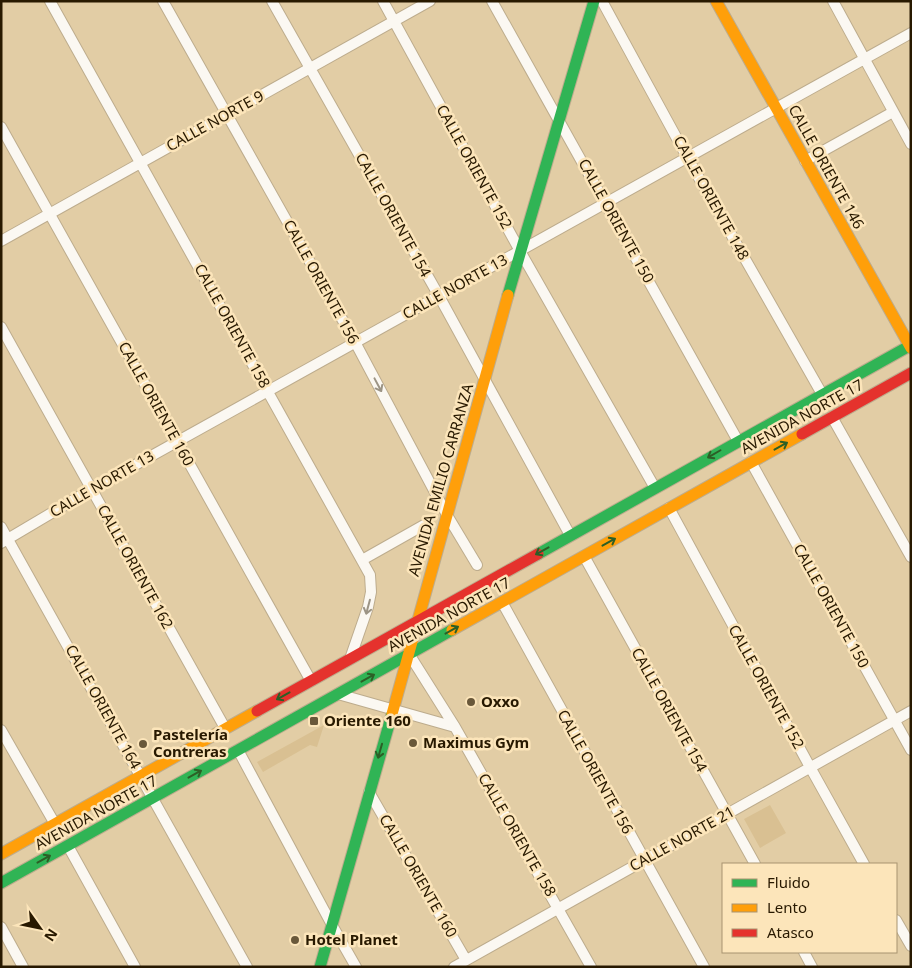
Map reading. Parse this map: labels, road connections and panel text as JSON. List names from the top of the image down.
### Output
{
  "streets": {
    "main road": ["CALLE ORIENTE 146", "AVENIDA NORTE 17", "AVENIDA EMILIO CARRANZA"],
    "street": [
      "CALLE NORTE 9",
      "CALLE ORIENTE 152",
      "CALLE ORIENTE 148",
      "CALLE ORIENTE 154",
      "CALLE ORIENTE 150",
      "CALLE ORIENTE 156",
      "CALLE NORTE 13",
      "CALLE ORIENTE 158",
      "CALLE ORIENTE 160",
      "CALLE ORIENTE 162",
      "CALLE ORIENTE 164",
      "CALLE NORTE 21"
    ]
  },
  "crossings": [
    ["CALLE NORTE 9", "CALLE ORIENTE 152"],
    ["CALLE NORTE 9", "CALLE ORIENTE 154"],
    ["CALLE NORTE 9", "CALLE ORIENTE 156"],
    ["CALLE NORTE 9", "CALLE ORIENTE 158"],
    ["CALLE NORTE 9", "CALLE ORIENTE 160"],
    ["CALLE ORIENTE 152", "CALLE NORTE 13"],
    ["CALLE ORIENTE 152", "AVENIDA NORTE 17"],
    ["CALLE ORIENTE 152", "AVENIDA EMILIO CARRANZA"],
    ["CALLE ORIENTE 152", "CALLE NORTE 21"],
    ["CALLE ORIENTE 146", "CALLE NORTE 13"],
    ["CALLE ORIENTE 146", "AVENIDA NORTE 17"],
    ["CALLE ORIENTE 148", "CALLE NORTE 13"],
    ["CALLE ORIENTE 148", "AVENIDA NORTE 17"],
    ["CALLE ORIENTE 154", "CALLE NORTE 13"],
    ["CALLE ORIENTE 154", "AVENIDA NORTE 17"],
    ["CALLE ORIENTE 154", "AVENIDA EMILIO CARRANZA"],
    ["CALLE ORIENTE 154", "CALLE NORTE 21"],
    ["CALLE ORIENTE 150", "CALLE NORTE 13"],
    ["CALLE ORIENTE 150", "AVENIDA NORTE 17"],
    ["CALLE ORIENTE 150", "AVENIDA EMILIO CARRANZA"],
    ["CALLE ORIENTE 150", "CALLE NORTE 21"],
    ["CALLE ORIENTE 156", "CALLE NORTE 13"],
    ["CALLE ORIENTE 156", "AVENIDA NORTE 17"],
    ["CALLE ORIENTE 156", "AVENIDA EMILIO CARRANZA"],
    ["CALLE ORIENTE 156", "CALLE NORTE 21"],
    ["CALLE NORTE 13", "CALLE ORIENTE 158"],
    ["CALLE NORTE 13", "CALLE ORIENTE 160"],
    ["CALLE NORTE 13", "AVENIDA EMILIO CARRANZA"],
    ["CALLE NORTE 13", "CALLE ORIENTE 162"],
    ["CALLE NORTE 13", "CALLE ORIENTE 164"],
    ["CALLE ORIENTE 158", "AVENIDA NORTE 17"],
    ["CALLE ORIENTE 158", "AVENIDA EMILIO CARRANZA"],
    ["CALLE ORIENTE 158", "CALLE NORTE 21"],
    ["CALLE ORIENTE 160", "AVENIDA NORTE 17"],
    ["CALLE ORIENTE 160", "AVENIDA EMILIO CARRANZA"],
    ["CALLE ORIENTE 160", "CALLE NORTE 21"],
    ["AVENIDA NORTE 17", "AVENIDA EMILIO CARRANZA"],
    ["AVENIDA NORTE 17", "CALLE ORIENTE 162"],
    ["AVENIDA NORTE 17", "CALLE ORIENTE 164"]
  ],
  "places": {
    "other": [
      "Oxxo",
      "Maximus Gym",
      "Pastelería Contreras",
      "Hotel Planet"
    ],
    "transit": ["Oriente 160"]
  },
  "legend": ["Fluido", "Lento", "Atasco"],
  "north": "bottom right"
}
